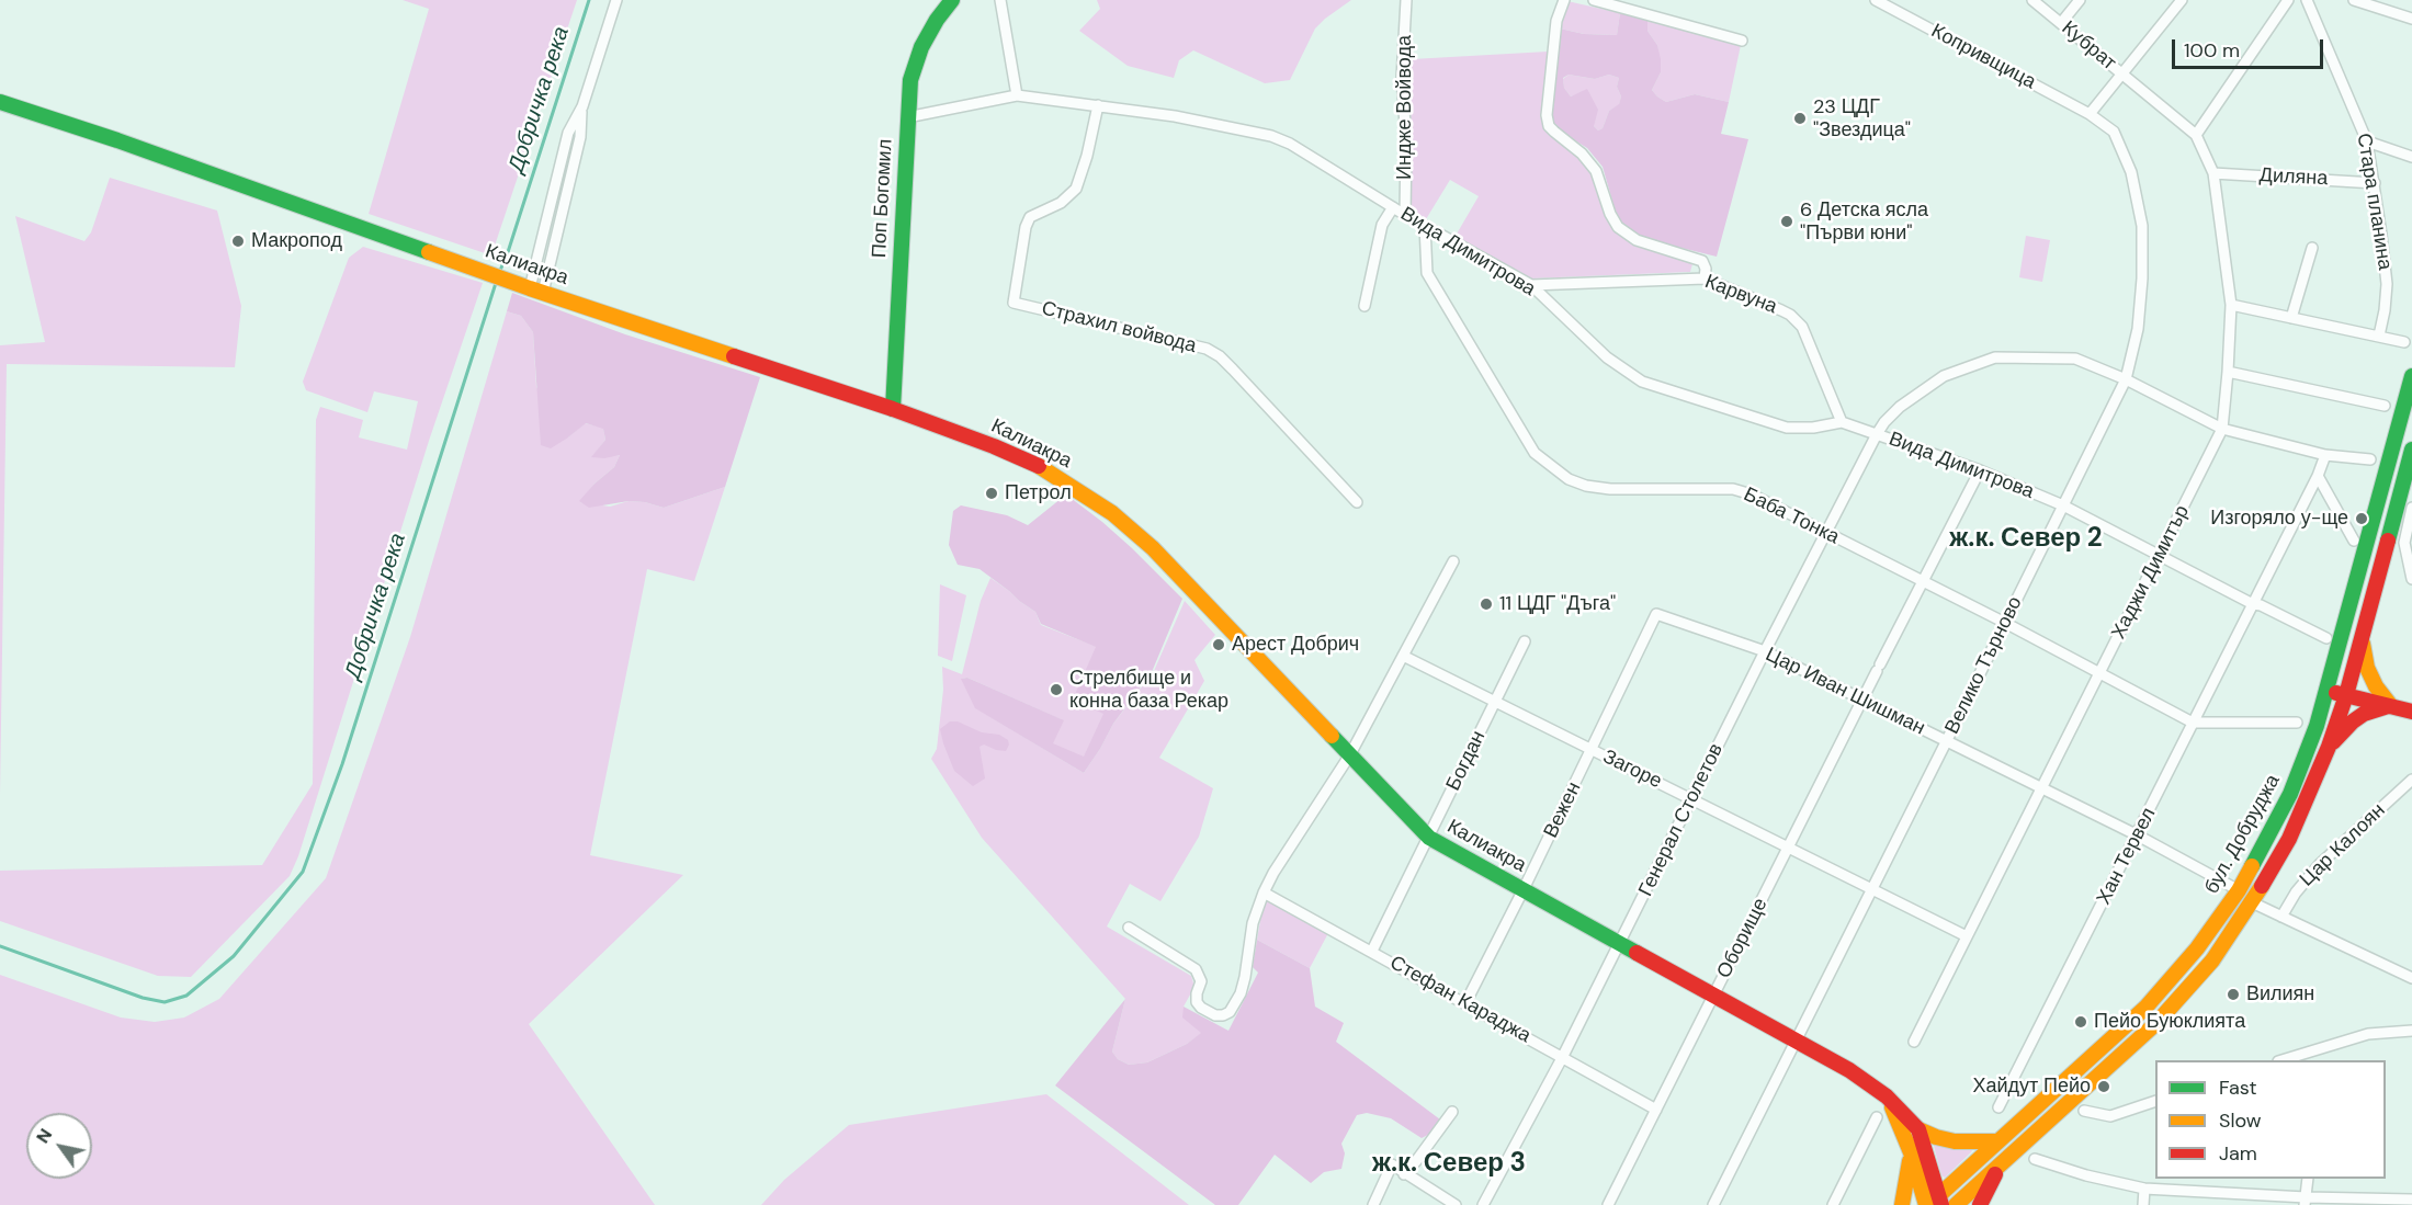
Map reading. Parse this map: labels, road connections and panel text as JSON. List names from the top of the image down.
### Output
{
  "streets": {
    "street": [
      "Кубрат",
      "Копривщица",
      "Индже Войвода",
      "Диляна",
      "Поп Богомил",
      "Стара планина",
      "Вида Димитрова",
      "Калиакра",
      "Карвуна",
      "Страхил войвода",
      "Баба Тонка",
      "Хаджи Димитър",
      "Велико Търново",
      "Цар Иван Шишман",
      "Богдан",
      "Загоре",
      "Вежен",
      "Генерал Столетов",
      "бул. Добруджа",
      "Цар Калоян",
      "Хан Тервел",
      "Оборище",
      "Стефан Караджа"
    ]
  },
  "crossings": [
    ["Кубрат", "Хаджи Димитър"],
    ["Копривщица", "Велико Търново"],
    ["Индже Войвода", "Вида Димитрова"],
    ["Диляна", "Стара планина"],
    ["Диляна", "Хаджи Димитър"],
    ["Поп Богомил", "Вида Димитрова"],
    ["Поп Богомил", "Калиакра"],
    ["Вида Димитрова", "Карвуна"],
    ["Вида Димитрова", "Страхил войвода"],
    ["Вида Димитрова", "Баба Тонка"],
    ["Вида Димитрова", "Хаджи Димитър"],
    ["Вида Димитрова", "Велико Търново"],
    ["Вида Димитрова", "Генерал Столетов"],
    ["Вида Димитрова", "Хан Тервел"],
    ["Вида Димитрова", "Оборище"],
    ["Калиакра", "Велико Търново"],
    ["Калиакра", "Богдан"],
    ["Калиакра", "Вежен"],
    ["Калиакра", "Генерал Столетов"],
    ["Калиакра", "бул. Добруджа"],
    ["Калиакра", "Оборище"],
    ["Баба Тонка", "Хаджи Димитър"],
    ["Баба Тонка", "Велико Търново"],
    ["Баба Тонка", "Генерал Столетов"],
    ["Баба Тонка", "Хан Тервел"],
    ["Баба Тонка", "Оборище"],
    ["Хаджи Димитър", "Цар Иван Шишман"],
    ["Хаджи Димитър", "Загоре"],
    ["Хаджи Димитър", "Генерал Столетов"],
    ["Велико Търново", "Цар Иван Шишман"],
    ["Велико Търново", "Загоре"],
    ["Велико Търново", "Генерал Столетов"],
    ["Цар Иван Шишман", "Вежен"],
    ["Цар Иван Шишман", "Генерал Столетов"],
    ["Цар Иван Шишман", "бул. Добруджа"],
    ["Цар Иван Шишман", "Хан Тервел"],
    ["Цар Иван Шишман", "Оборище"],
    ["Богдан", "Загоре"],
    ["Богдан", "Стефан Караджа"],
    ["Загоре", "Вежен"],
    ["Загоре", "Генерал Столетов"],
    ["Загоре", "Оборище"],
    ["Вежен", "Стефан Караджа"],
    ["Генерал Столетов", "Хан Тервел"],
    ["Генерал Столетов", "Стефан Караджа"],
    ["Оборище", "Стефан Караджа"]
  ],
  "districts": ["ж.к. Север 2", "ж.к. Север 3"],
  "water": ["Добричка река"],
  "places": [
    "23 ЦДГ \"Звездица\"",
    "6 Детска ясла \"Първи юни\"",
    "Макропод",
    "Петрол",
    "Изгоряло у-ще",
    "11 ЦДГ \"Дъга\"",
    "Арест Добрич",
    "Стрелбище и конна база Рекар",
    "Вилиян",
    "Пейо Буюклията",
    "Хайдут Пейо"
  ],
  "legend": ["Fast", "Slow", "Jam"],
  "scale_bar": "100 m",
  "north": "top left"
}
